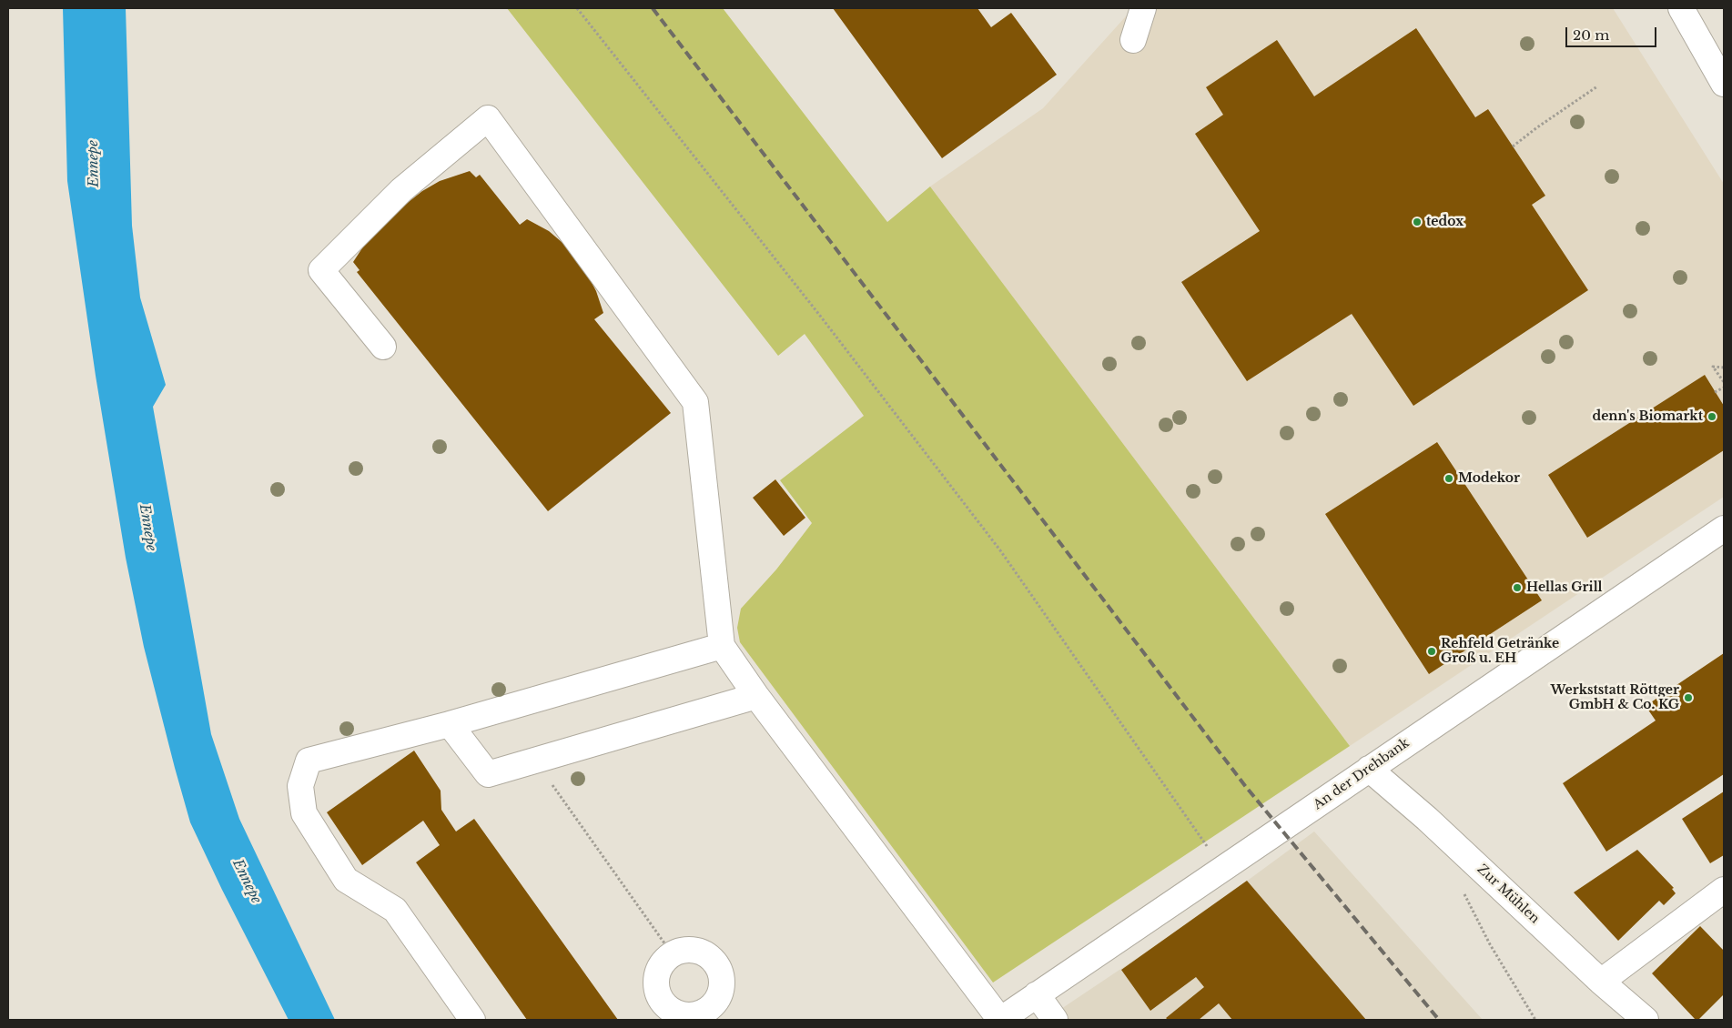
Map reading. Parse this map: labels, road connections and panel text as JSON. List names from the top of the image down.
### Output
{
  "streets": {
    "street": ["An der Drehbank", "Zur Mühlen"]
  },
  "crossings": [
    ["An der Drehbank", "Zur Mühlen"]
  ],
  "water": ["Ennepe"],
  "places": [
    "tedox",
    "denn's Biomarkt",
    "Modekor",
    "Hellas Grill",
    "Rehfeld Getränke Groß u. EH",
    "Werkststatt Röttger GmbH & Co. KG"
  ],
  "scale_bar": "20 m"
}
